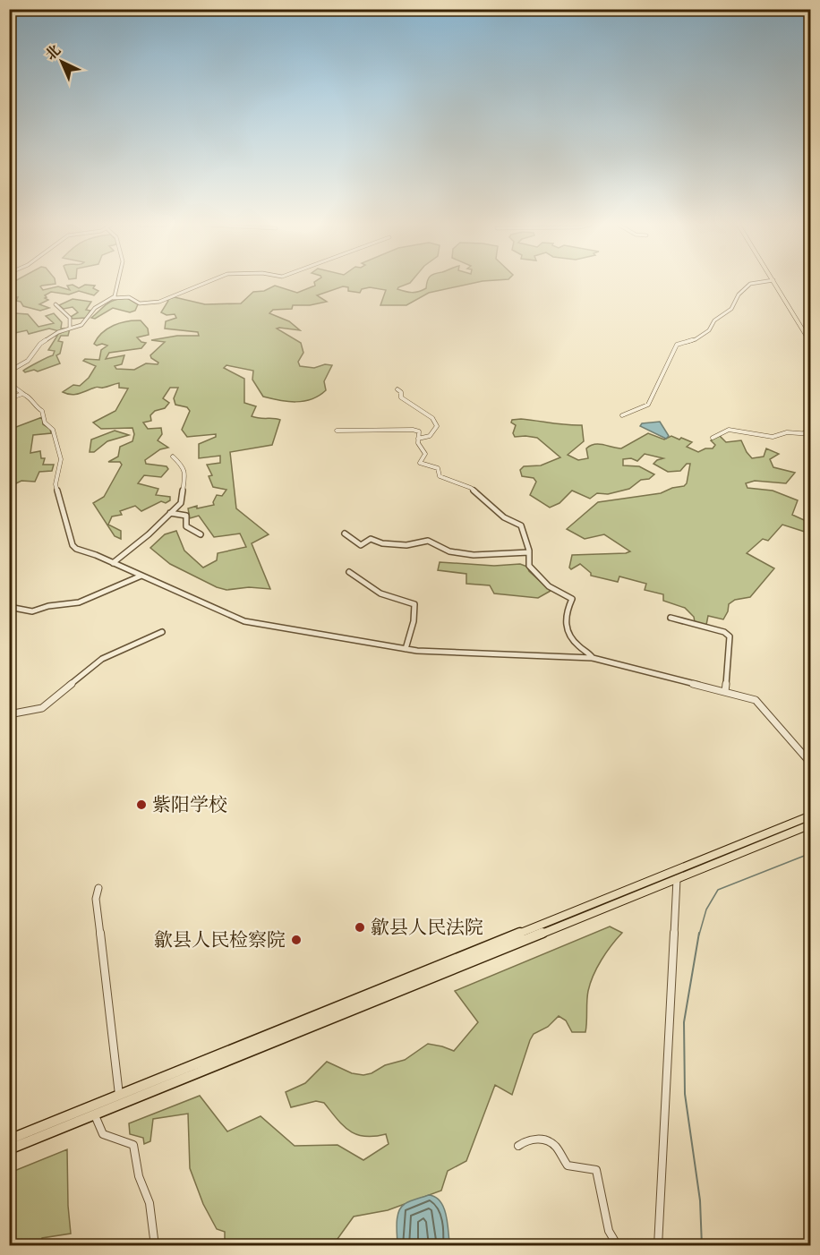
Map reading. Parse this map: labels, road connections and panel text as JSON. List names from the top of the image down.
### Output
{
  "places": ["紫阳学校", "歙县人民法院", "歙县人民检察院"],
  "north": "top left"
}
